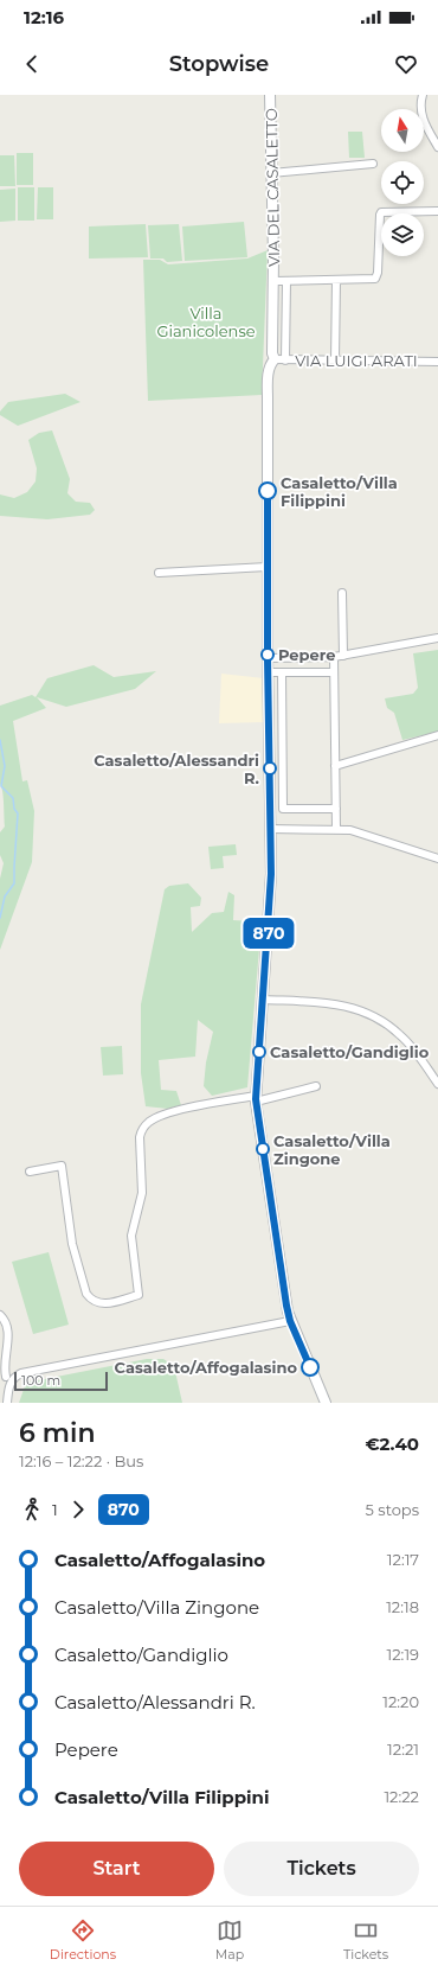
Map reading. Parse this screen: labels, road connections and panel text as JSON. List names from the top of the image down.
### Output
{
  "streets": {
    "street": ["VIA DEL CASALETTO", "VIA LUIGI ARATI"]
  },
  "crossings": [
    ["VIA DEL CASALETTO", "VIA LUIGI ARATI"]
  ],
  "parks": ["Villa Gianicolense"],
  "places": [
    "Casaletto/Villa Filippini",
    "Pepere",
    "Casaletto/Alessandri R.",
    "Casaletto/Gandiglio",
    "Casaletto/Villa Zingone",
    "Casaletto/Affogalasino"
  ],
  "lines": ["bus line 870"],
  "scale_bar": "100 m",
  "north": "top",
  "page": {
    "status": "12:16",
    "header": "Stopwise",
    "on_map": "870",
    "scale": "100 m",
    "heading": ["6 min", "12:16 – 12:22 · Bus", "€2.40"],
    "legs": ["1", "870", "5 stops"],
    "list": [
      {
        "name": "Casaletto/Affogalasino",
        "value": "12:17"
      },
      {
        "name": "Casaletto/Villa Zingone",
        "value": "12:18"
      },
      {
        "name": "Casaletto/Gandiglio",
        "value": "12:19"
      },
      {
        "name": "Casaletto/Alessandri R.",
        "value": "12:20"
      },
      {
        "name": "Pepere",
        "value": "12:21"
      },
      {
        "name": "Casaletto/Villa Filippini",
        "value": "12:22"
      }
    ],
    "buttons": ["Start", "Tickets"],
    "tabs": ["Directions", "Map", "Tickets"]
  }
}
